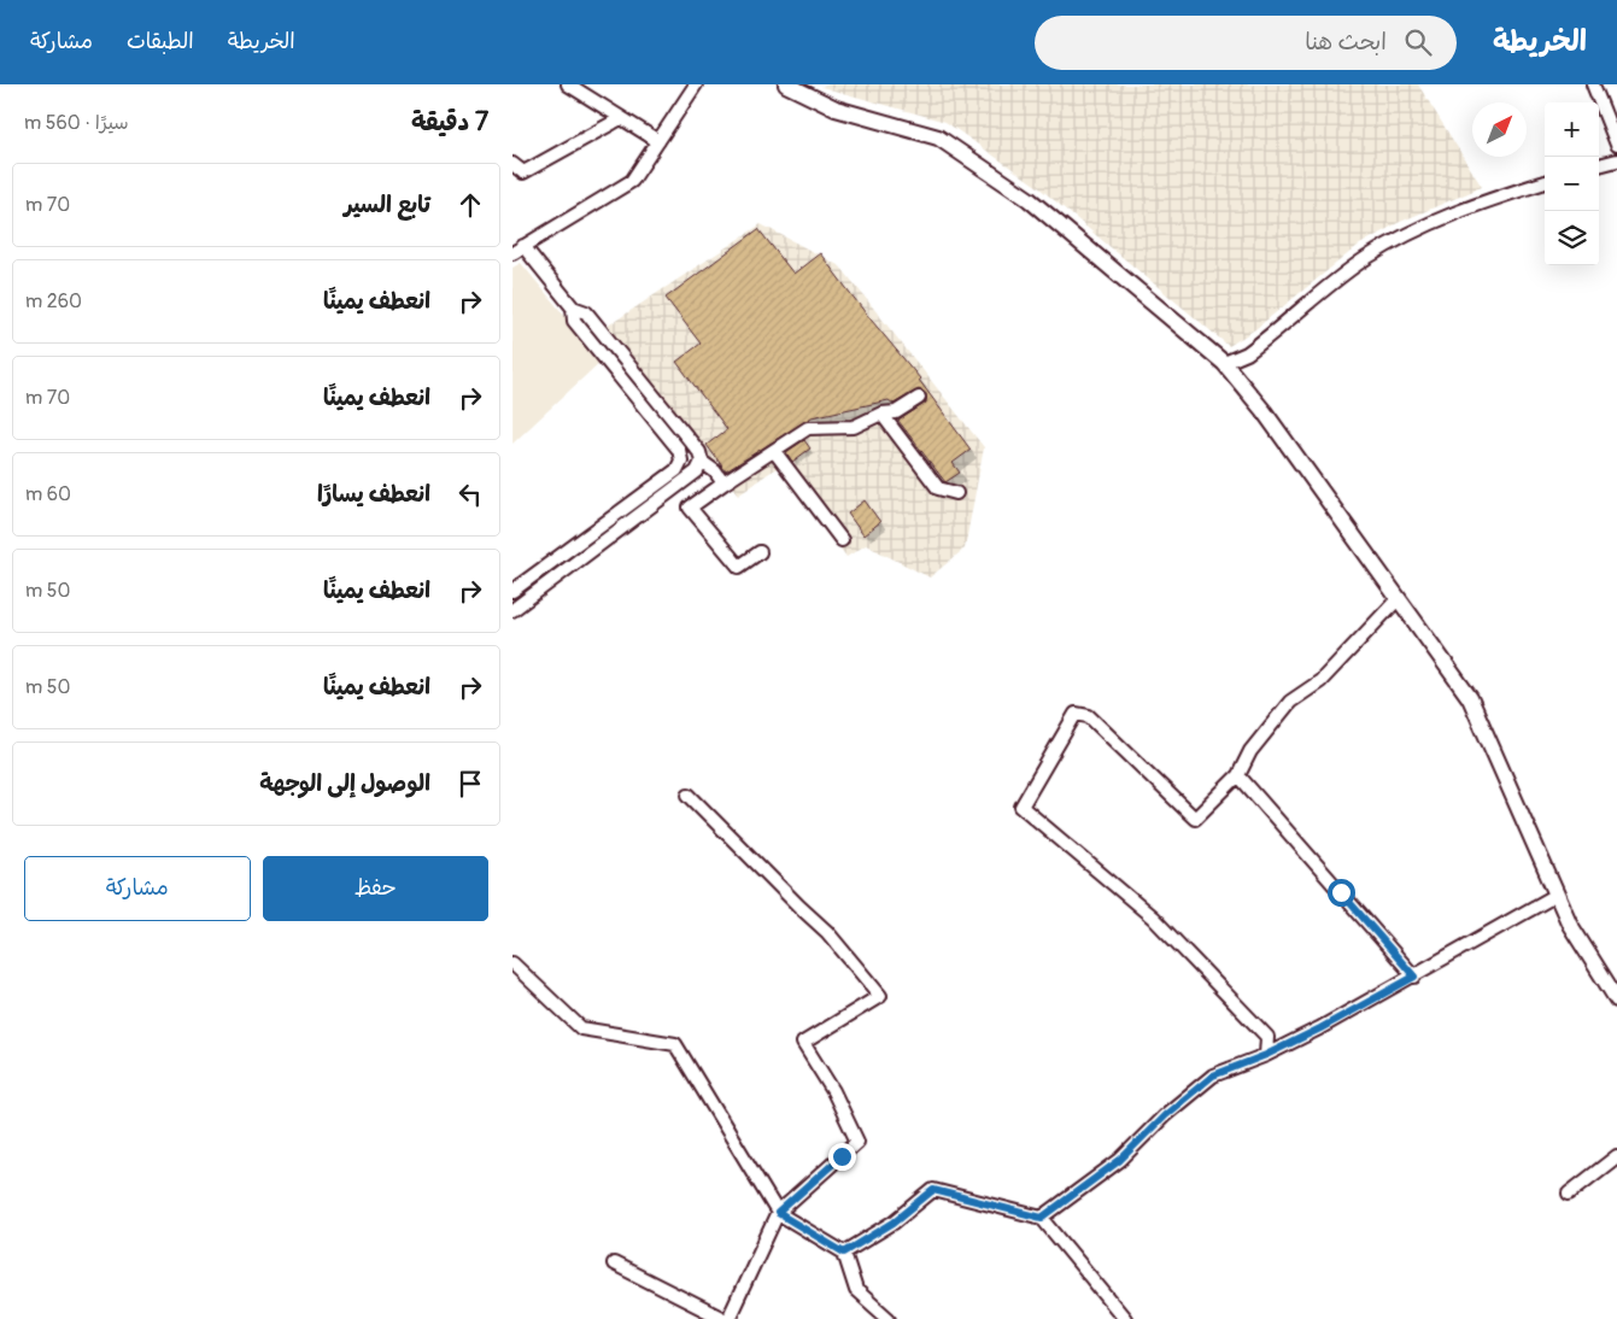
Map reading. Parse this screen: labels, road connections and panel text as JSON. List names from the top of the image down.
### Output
{
  "north": "top right",
  "page": {
    "header": "الخريطة",
    "search": "ابحث هنا",
    "nav": ["الخريطة", "الطبقات", "مشاركة"],
    "heading": ["7 دقيقة", "سيرًا · 560 m"],
    "map_buttons": ["+", "−"],
    "list": [
      ["تابع السير", "70 m"],
      ["انعطف يمينًا", "260 m"],
      ["انعطف يمينًا", "70 m"],
      ["انعطف يسارًا", "60 m"],
      ["انعطف يمينًا", "50 m"],
      ["انعطف يمينًا", "50 m"],
      "الوصول إلى الوجهة"
    ],
    "buttons": ["حفظ", "مشاركة"]
  }
}
